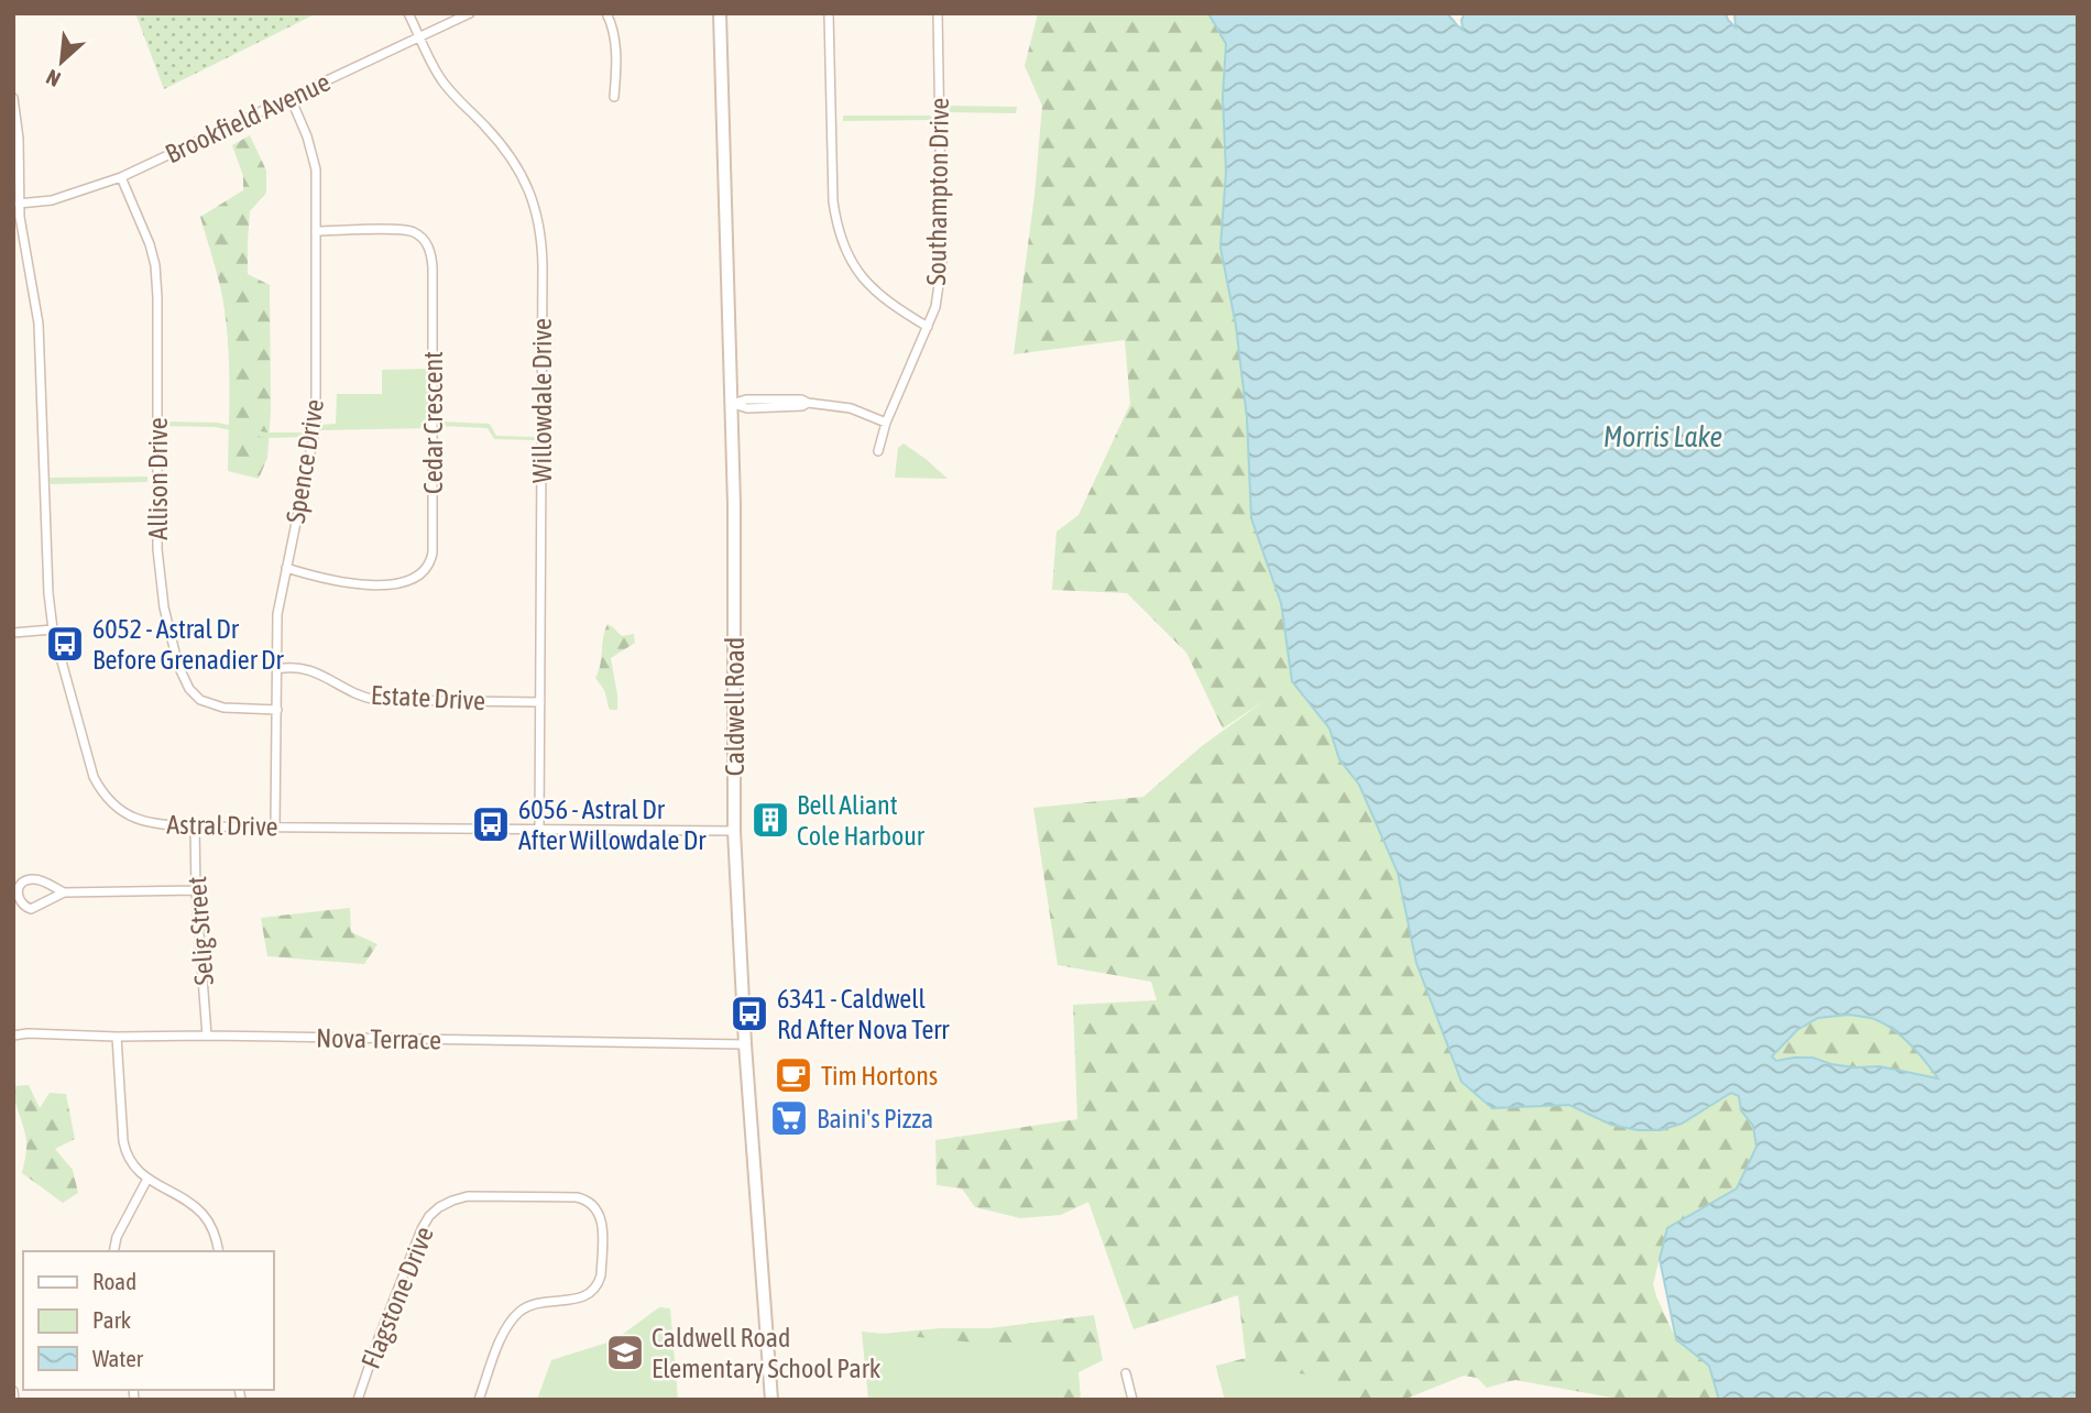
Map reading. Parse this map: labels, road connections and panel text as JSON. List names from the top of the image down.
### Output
{
  "streets": {
    "street": [
      "Brookfield Avenue",
      "Southampton Drive",
      "Willowdale Drive",
      "Cedar Crescent",
      "Spence Drive",
      "Allison Drive",
      "Estate Drive",
      "Caldwell Road",
      "Astral Drive",
      "Selig Street",
      "Nova Terrace",
      "Flagstone Drive"
    ]
  },
  "crossings": [
    ["Brookfield Avenue", "Willowdale Drive"],
    ["Brookfield Avenue", "Spence Drive"],
    ["Brookfield Avenue", "Allison Drive"],
    ["Brookfield Avenue", "Astral Drive"],
    ["Willowdale Drive", "Estate Drive"],
    ["Willowdale Drive", "Astral Drive"],
    ["Cedar Crescent", "Spence Drive"],
    ["Spence Drive", "Allison Drive"],
    ["Spence Drive", "Estate Drive"],
    ["Spence Drive", "Astral Drive"],
    ["Caldwell Road", "Astral Drive"],
    ["Caldwell Road", "Nova Terrace"],
    ["Astral Drive", "Selig Street"],
    ["Selig Street", "Nova Terrace"]
  ],
  "water": ["Morris Lake"],
  "places": {
    "bus stop": ["6052 - Astral Dr Before Grenadier Dr", "6056 - Astral Dr After Willowdale Dr", "6341 - Caldwell Rd After Nova Terr"],
    "building": ["Bell Aliant Cole Harbour"],
    "cafe": ["Tim Hortons"],
    "supermarket": ["Baini's Pizza"],
    "school or university": ["Caldwell Road Elementary School Park"]
  },
  "legend": ["Road", "Park", "Water"],
  "north": "bottom left"
}
